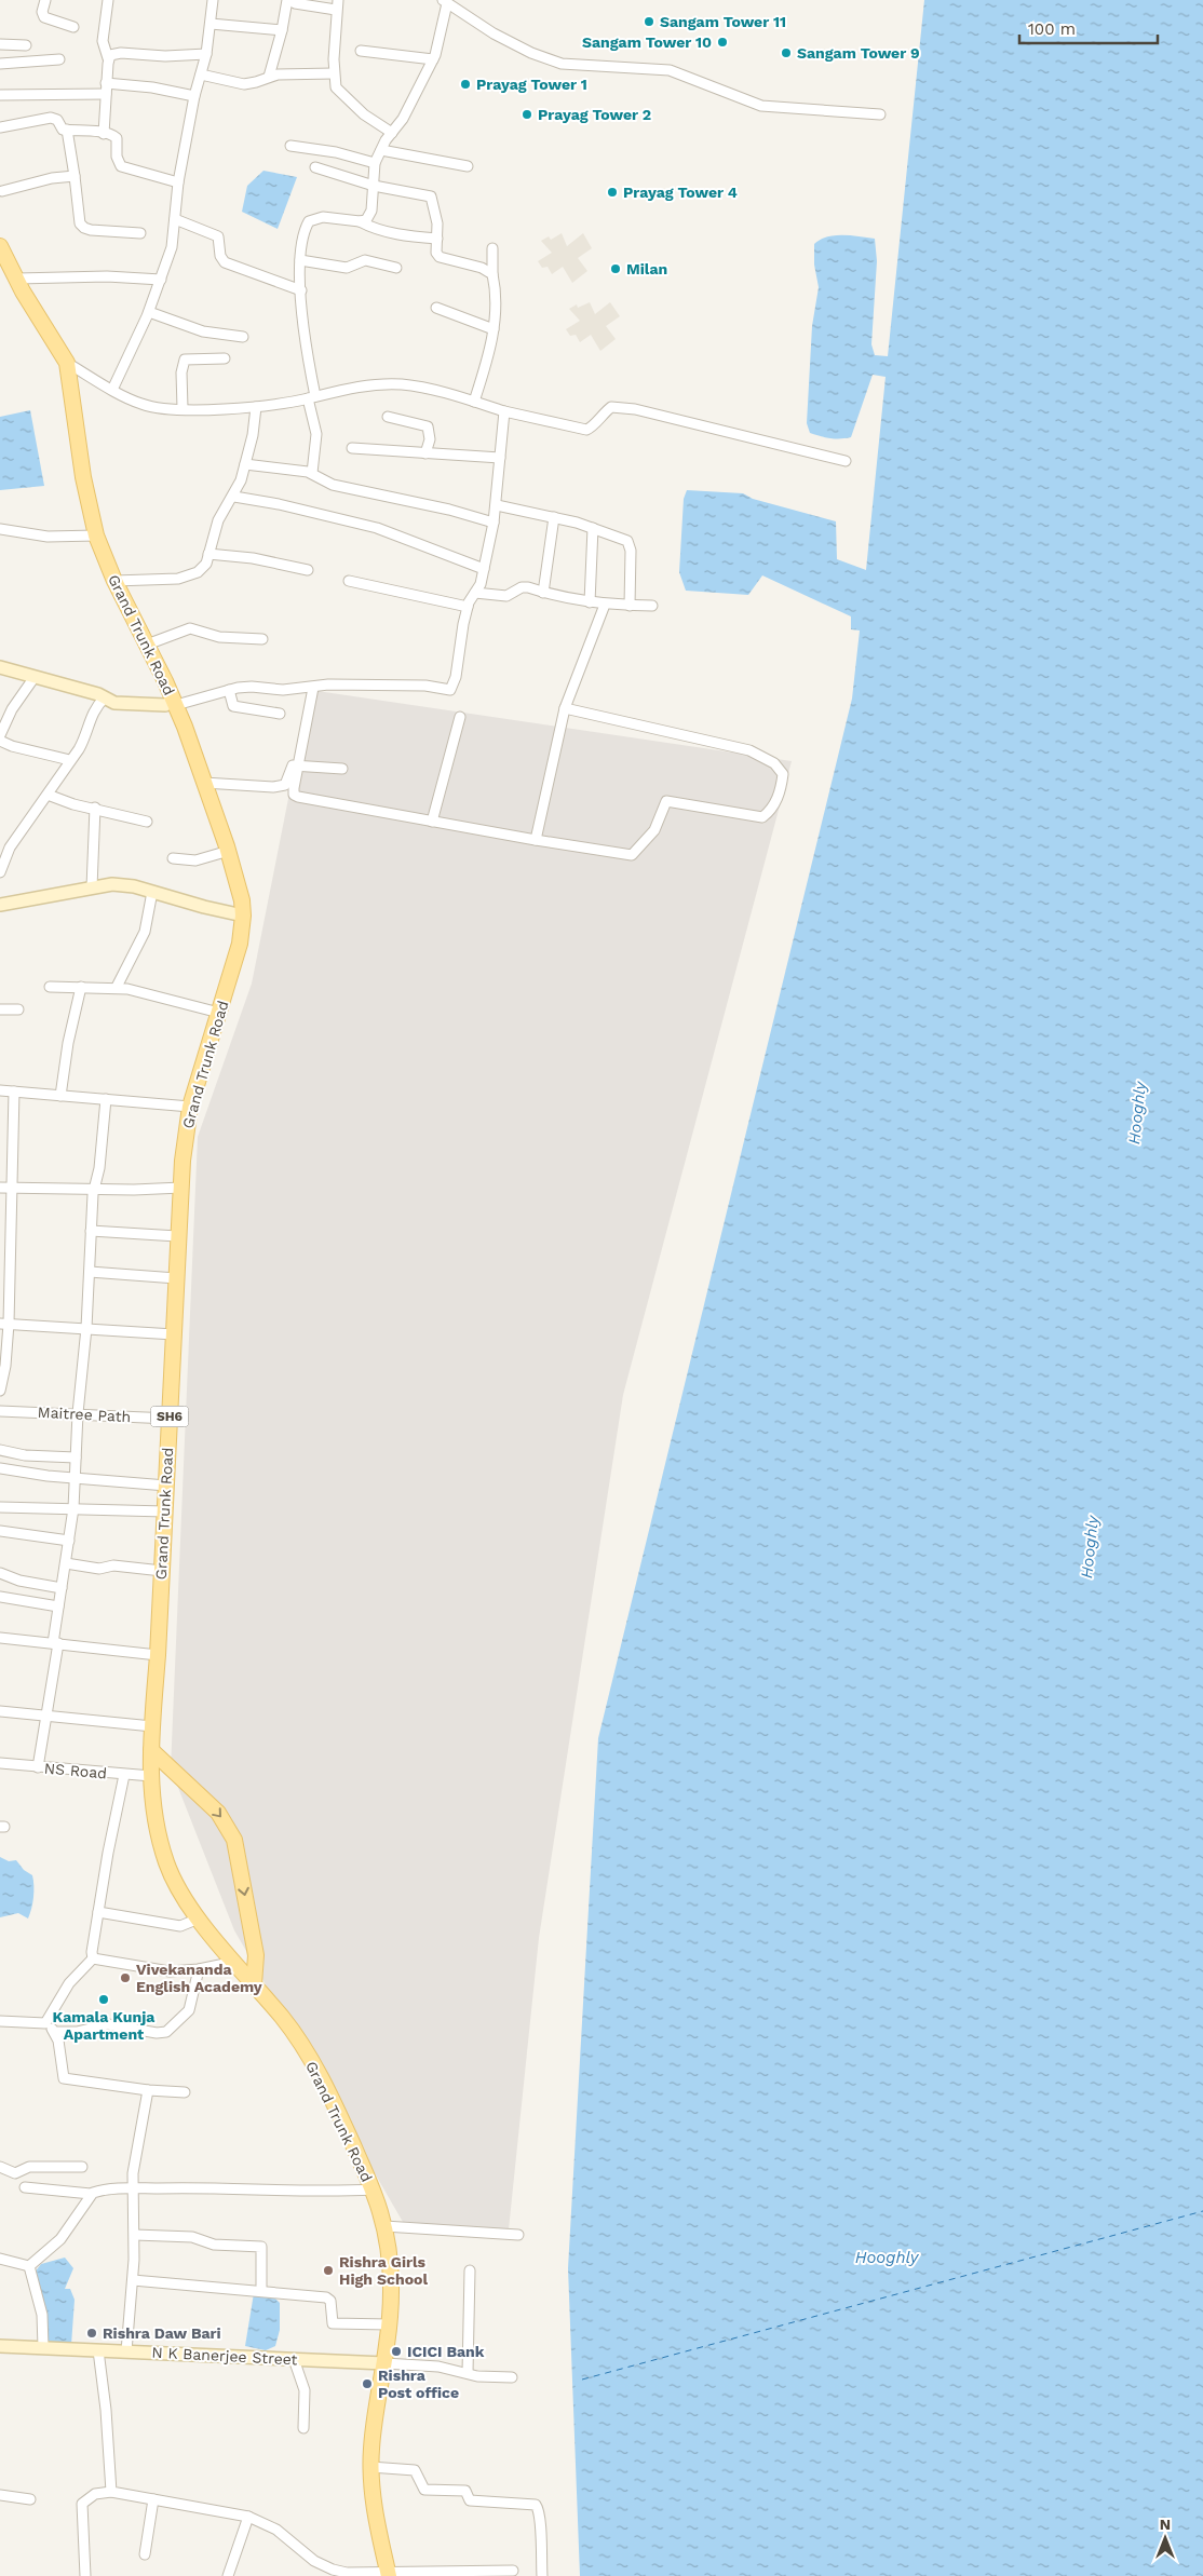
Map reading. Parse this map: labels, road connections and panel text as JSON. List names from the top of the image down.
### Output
{
  "streets": {
    "main road": ["Grand Trunk Road", "SH6"],
    "street": ["Maitree Path", "NS Road", "N K Banerjee Street"]
  },
  "crossings": [
    ["Grand Trunk Road", "Maitree Path"],
    ["Grand Trunk Road", "NS Road"],
    ["Grand Trunk Road", "N K Banerjee Street"]
  ],
  "water": ["Hooghly"],
  "places": [
    "Sangam Tower 11",
    "Sangam Tower 10",
    "Sangam Tower 9",
    "Prayag Tower 1",
    "Prayag Tower 2",
    "Prayag Tower 4",
    "Milan",
    "Vivekananda English Academy",
    "Kamala Kunja Apartment",
    "Rishra Girls High School",
    "Rishra Daw Bari",
    "ICICI Bank",
    "Rishra Post office"
  ],
  "scale_bar": "100 m",
  "north": "top"
}
